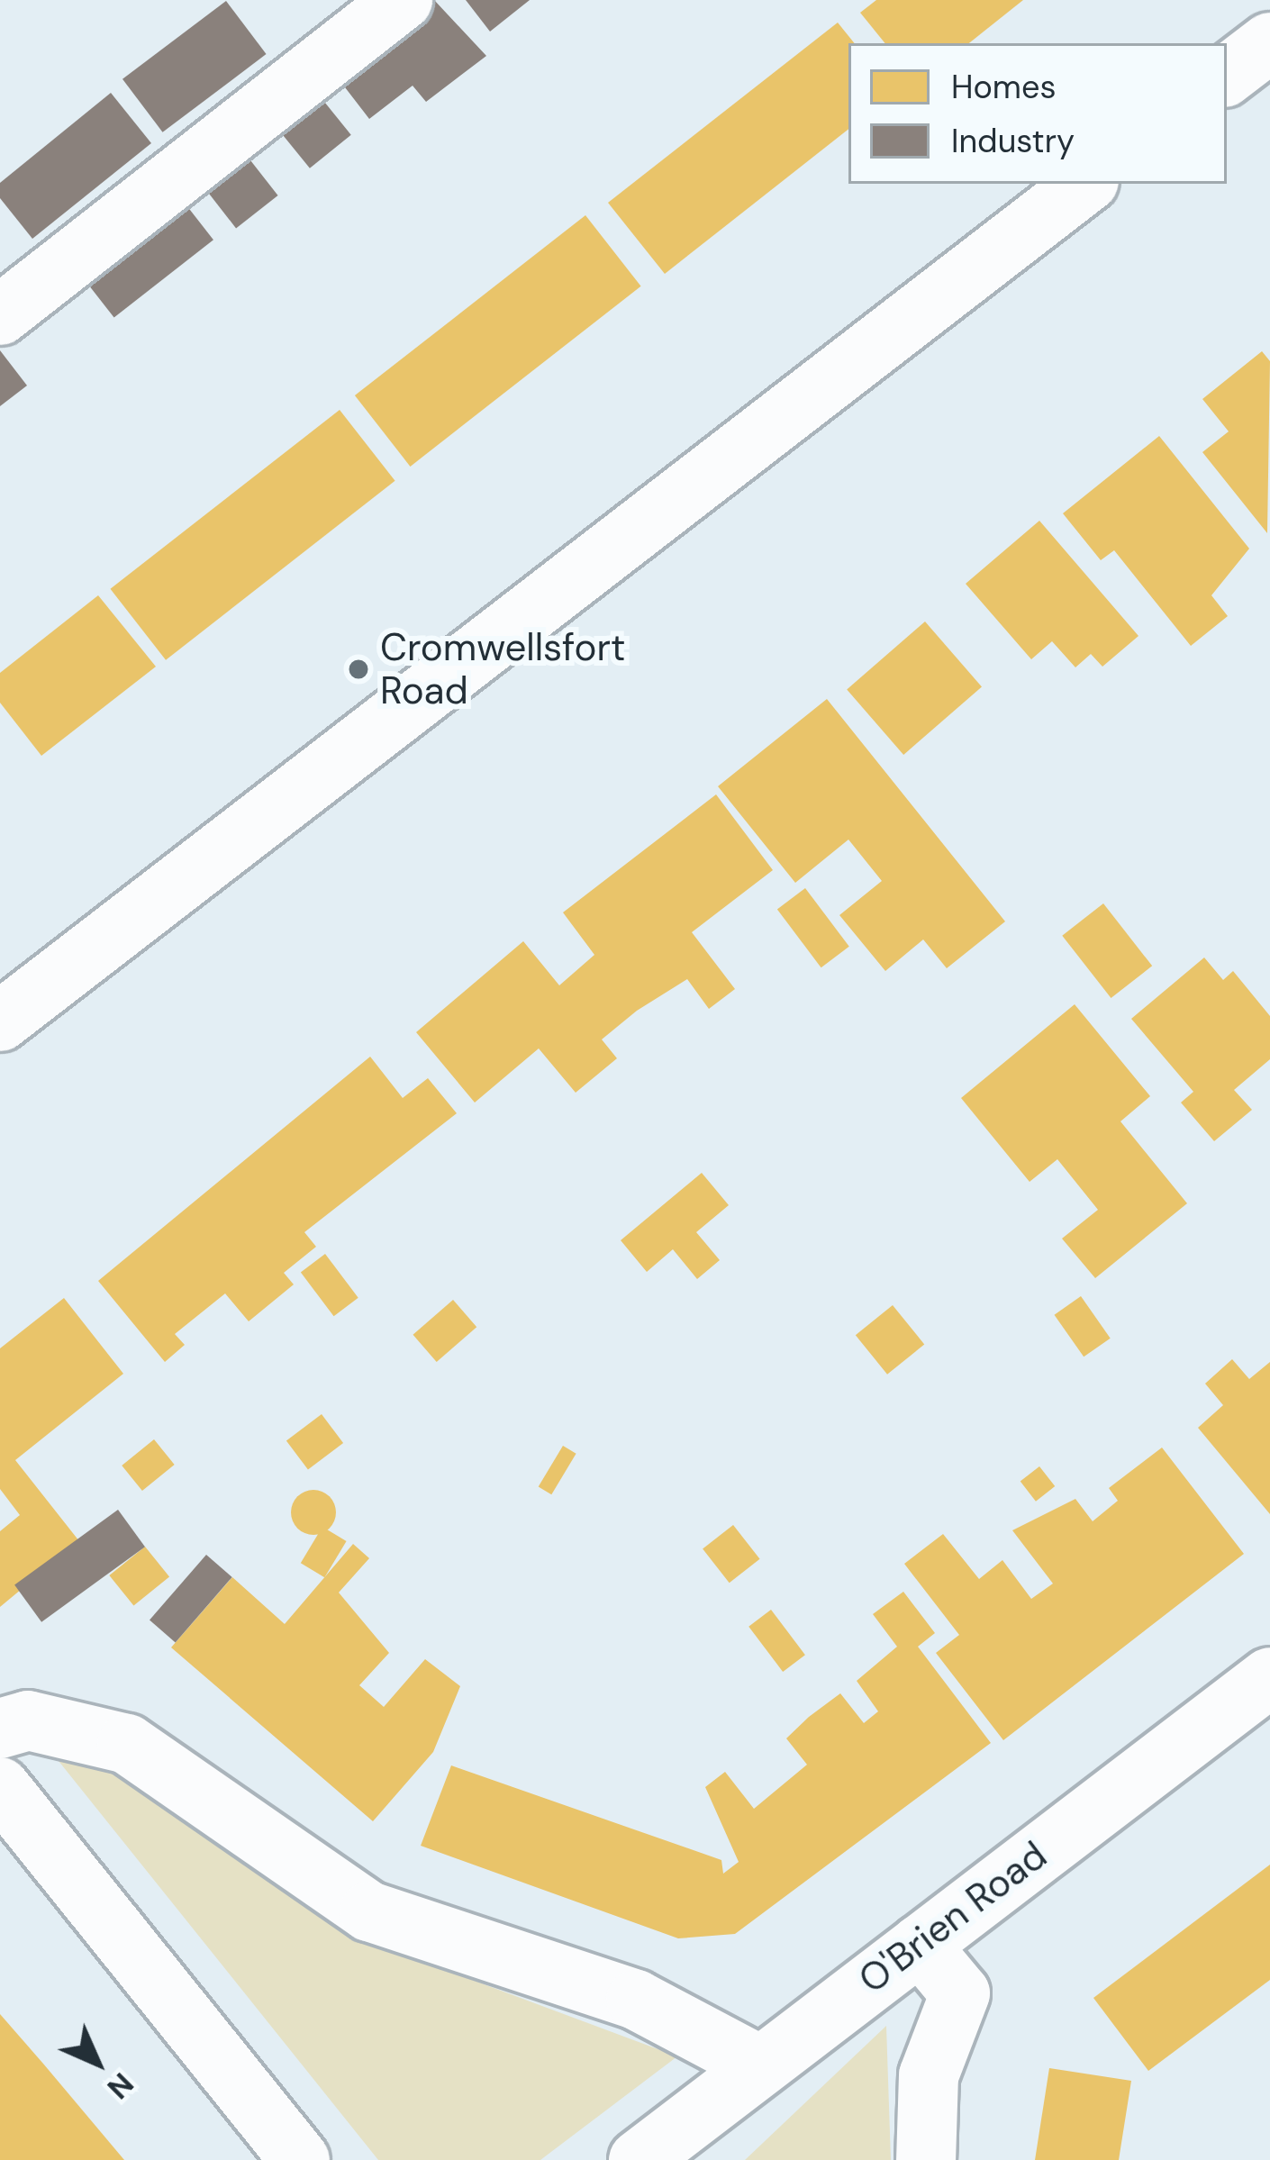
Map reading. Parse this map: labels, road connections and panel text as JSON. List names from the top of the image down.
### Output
{
  "streets": {
    "street": ["O'Brien Road"]
  },
  "places": ["Cromwellsfort Road"],
  "legend": ["Homes", "Industry"],
  "north": "bottom right"
}
